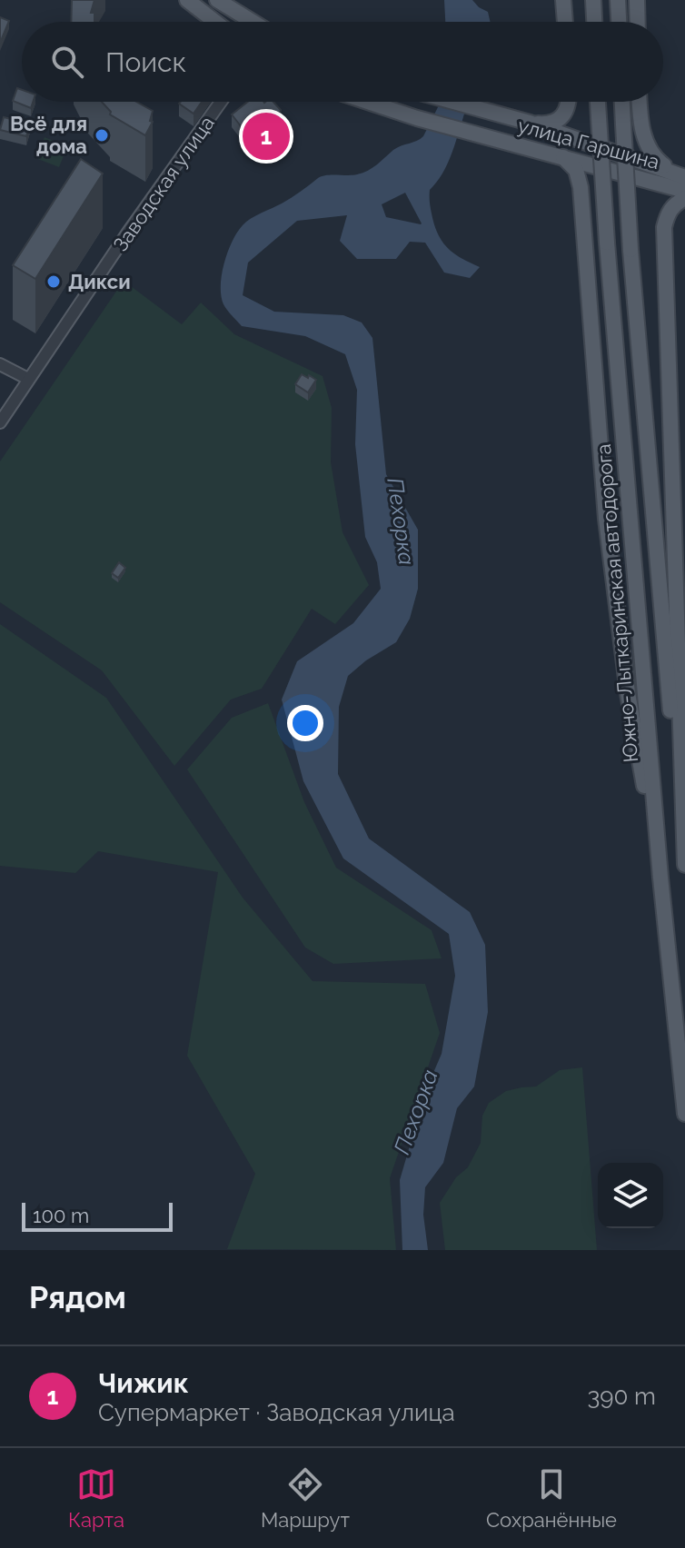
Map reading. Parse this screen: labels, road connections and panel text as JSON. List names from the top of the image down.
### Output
{
  "streets": {
    "main road": ["улица Гаршина", "Южно-Лыткаринская автодорога"],
    "street": ["Заводская улица"]
  },
  "water": ["Пехорка"],
  "places": ["Всё для дома", "Дикси"],
  "scale_bar": "100 m",
  "page": {
    "search": "Поиск",
    "pins": "1",
    "scale": "100 m",
    "heading": "Рядом",
    "list": [
      {
        "mark": "1",
        "name": "Чижик",
        "note": "Супермаркет · Заводская улица",
        "value": "390 m"
      }
    ],
    "nav": ["Карта", "Маршрут", "Сохранённые"]
  }
}
